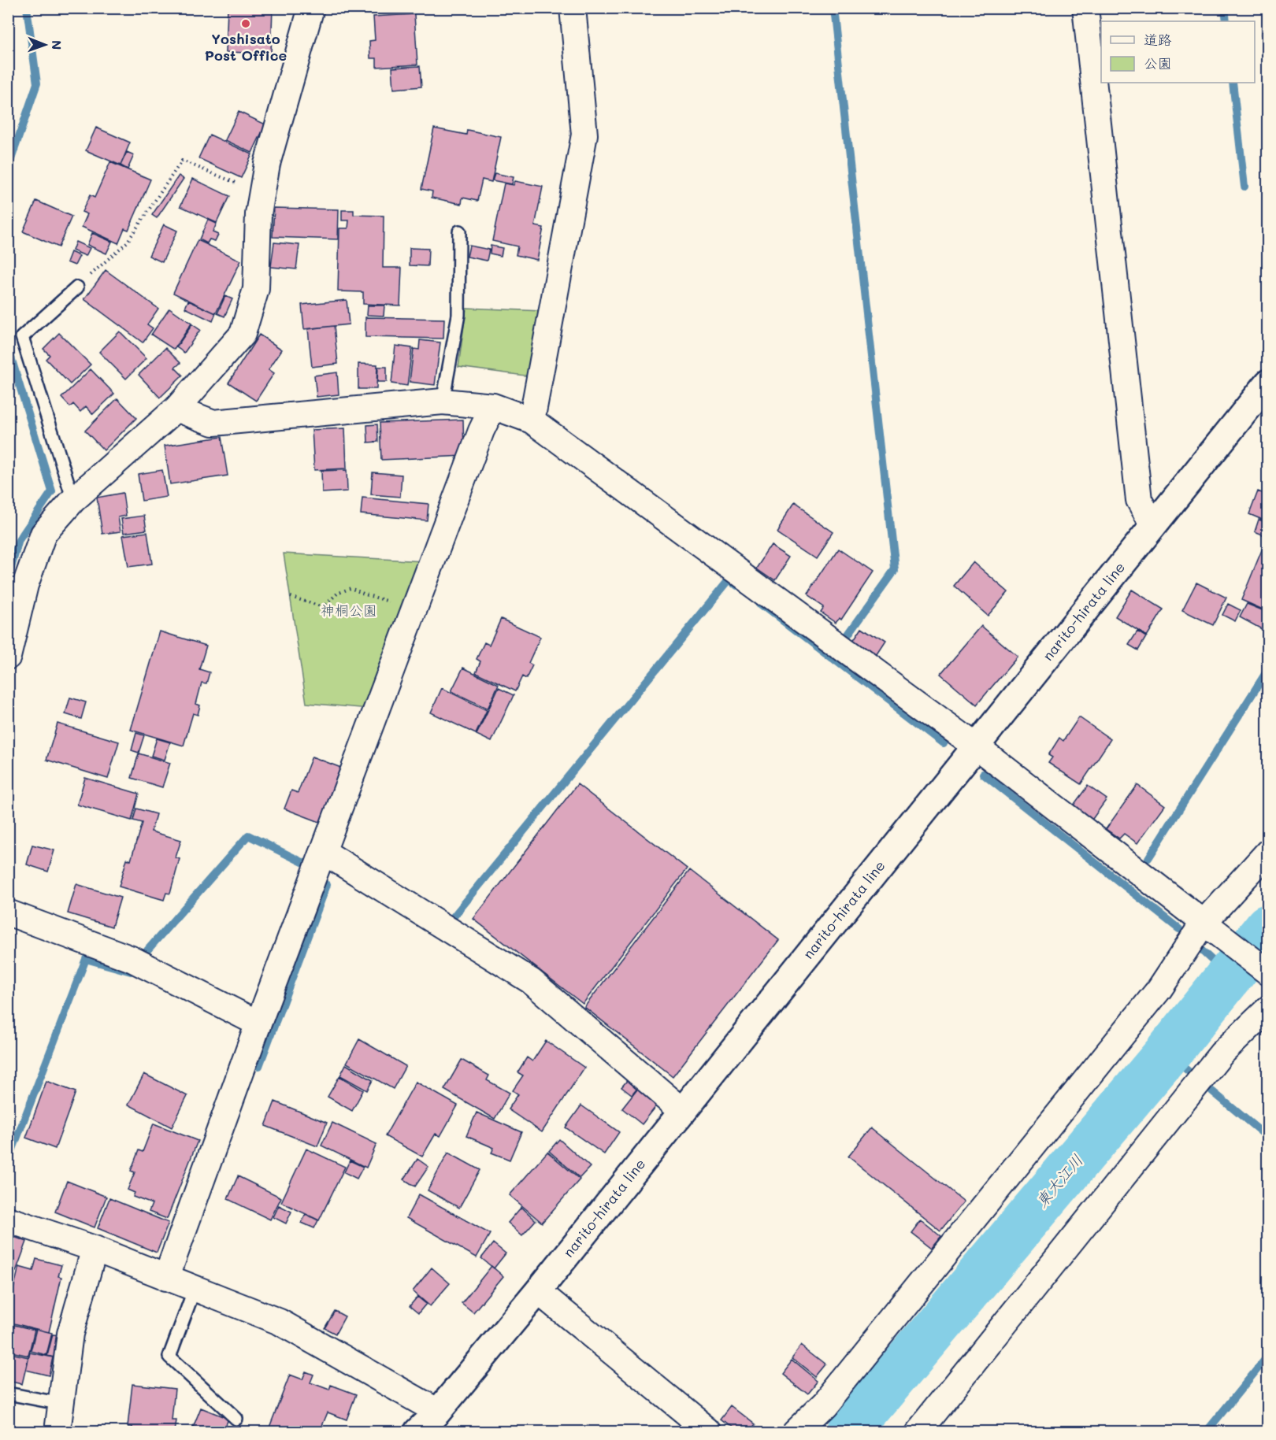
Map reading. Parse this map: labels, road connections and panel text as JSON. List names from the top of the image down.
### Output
{
  "streets": {
    "main road": ["narito-hirata line"]
  },
  "water": ["東大江川"],
  "parks": ["神桐公園"],
  "places": ["Yoshisato Post Office"],
  "legend": ["道路", "公園"],
  "north": "right"
}
